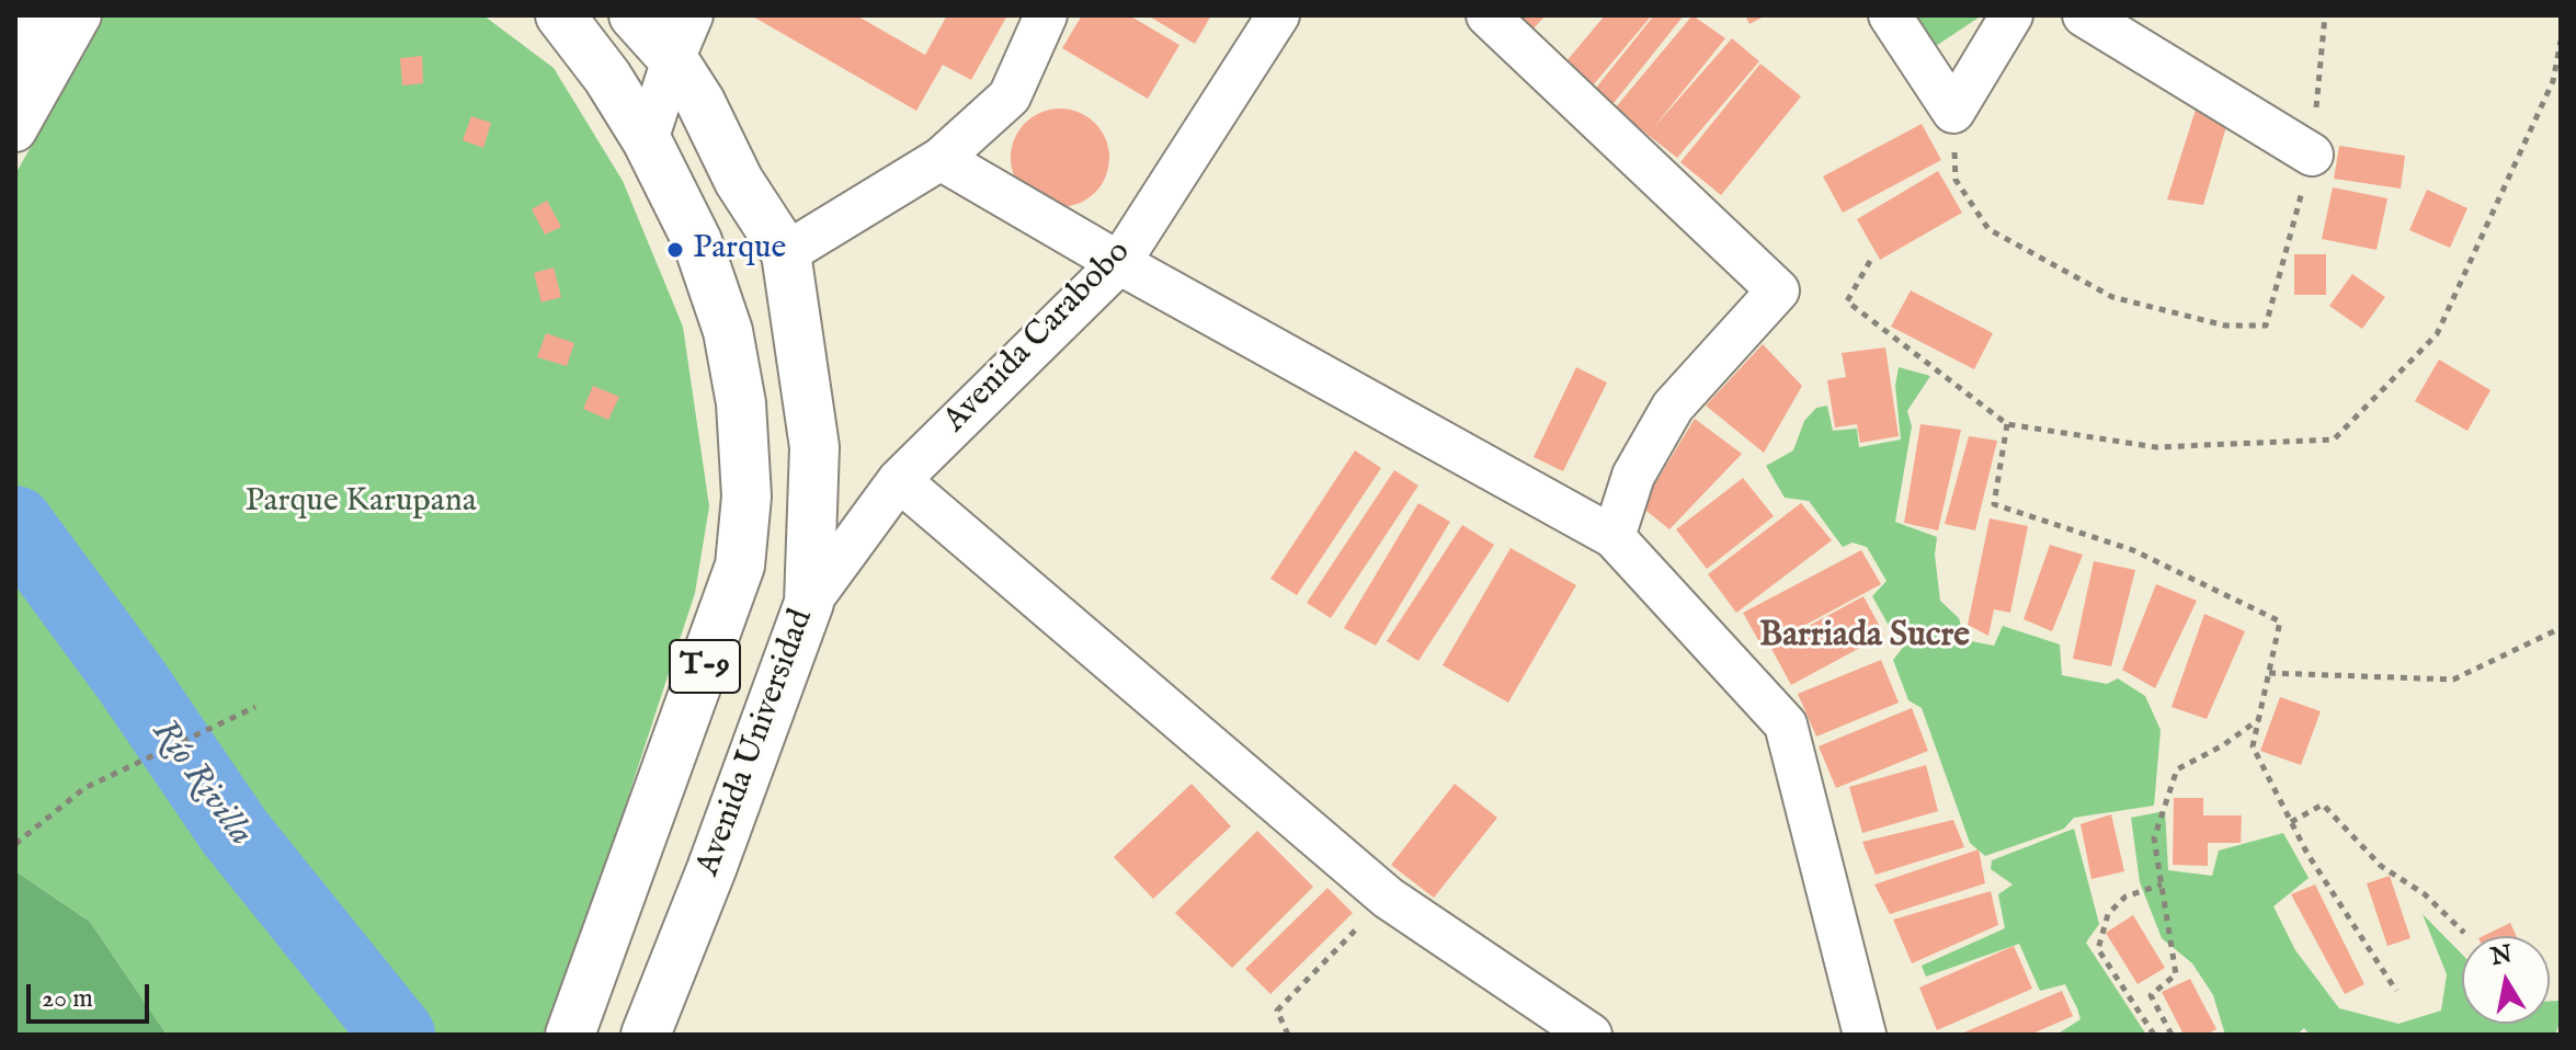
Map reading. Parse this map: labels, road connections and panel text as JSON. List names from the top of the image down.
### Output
{
  "streets": {
    "highway": ["T-9", "Avenida Universidad"],
    "street": ["Avenida Carabobo"]
  },
  "crossings": [
    ["Avenida Carabobo", "Avenida Universidad"]
  ],
  "districts": ["Barriada Sucre"],
  "water": ["Río Rivilla"],
  "parks": ["Parque Karupana"],
  "places": ["Parque"],
  "scale_bar": "20 m",
  "north": "top"
}
